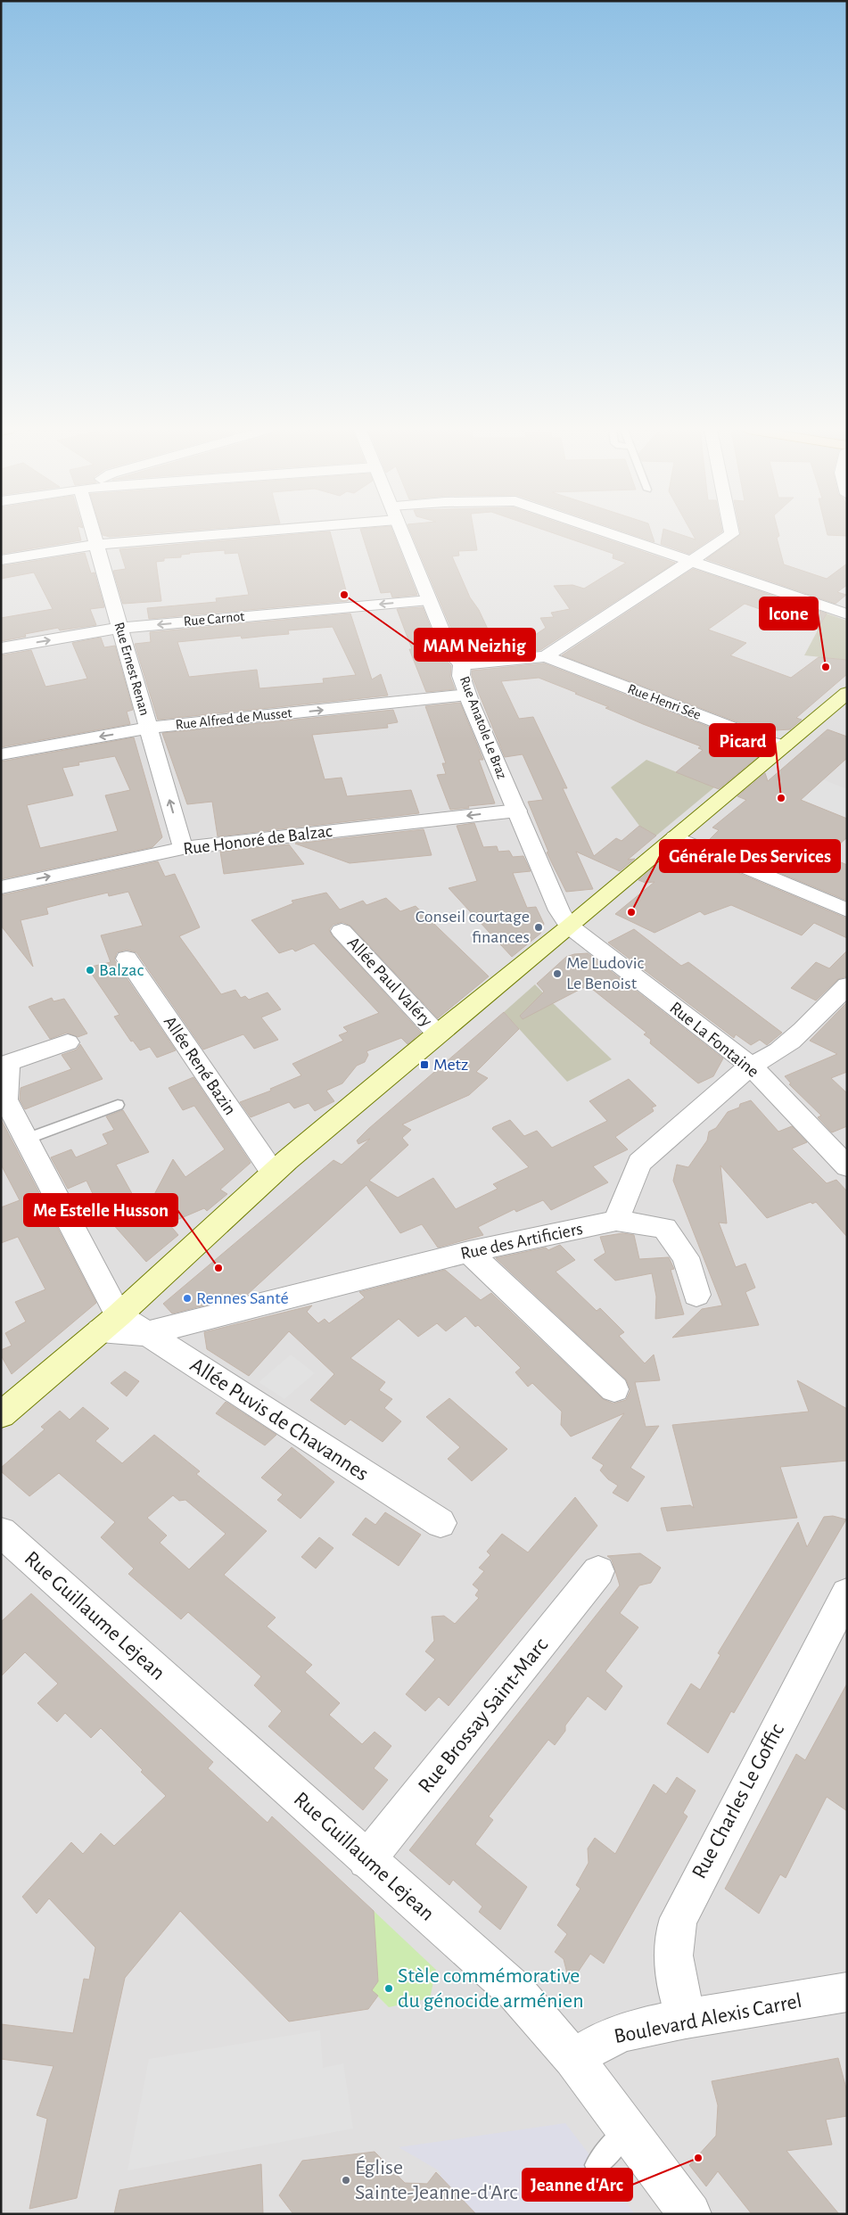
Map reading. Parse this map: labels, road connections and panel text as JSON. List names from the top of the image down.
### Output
{
  "streets": {
    "street": [
      "Rue Carnot",
      "Rue Ernest Renan",
      "Rue Henri Sée",
      "Rue Alfred de Musset",
      "Rue Anatole Le Braz",
      "Rue Honoré de Balzac",
      "Allée Paul Valéry",
      "Rue La Fontaine",
      "Allée René Bazin",
      "Rue des Artificiers",
      "Allée Puvis de Chavannes",
      "Rue Guillaume Lejean",
      "Rue Brossay Saint-Marc",
      "Rue Charles Le Goffic",
      "Boulevard Alexis Carrel"
    ]
  },
  "crossings": [
    ["Rue Carnot", "Rue Ernest Renan"],
    ["Rue Carnot", "Rue Anatole Le Braz"],
    ["Rue Ernest Renan", "Rue Alfred de Musset"],
    ["Rue Ernest Renan", "Rue Honoré de Balzac"],
    ["Rue Alfred de Musset", "Rue Anatole Le Braz"],
    ["Rue Anatole Le Braz", "Rue Honoré de Balzac"],
    ["Rue Anatole Le Braz", "Rue La Fontaine"],
    ["Rue des Artificiers", "Allée Puvis de Chavannes"],
    ["Rue Guillaume Lejean", "Rue Brossay Saint-Marc"],
    ["Rue Guillaume Lejean", "Boulevard Alexis Carrel"],
    ["Rue Charles Le Goffic", "Boulevard Alexis Carrel"]
  ],
  "one_way": ["Rue Ernest Renan"],
  "places": {
    "other": [
      "MAM Neizhig",
      "Icone",
      "Picard",
      "Générale Des Services",
      "Conseil courtage finances",
      "Balzac",
      "Me Ludovic Le Benoist",
      "Me Estelle Husson",
      "Rennes Santé",
      "Stèle commémorative du génocide arménien",
      "Jeanne d'Arc",
      "Église Sainte-Jeanne-d'Arc"
    ],
    "transit": ["Metz"]
  }
}
